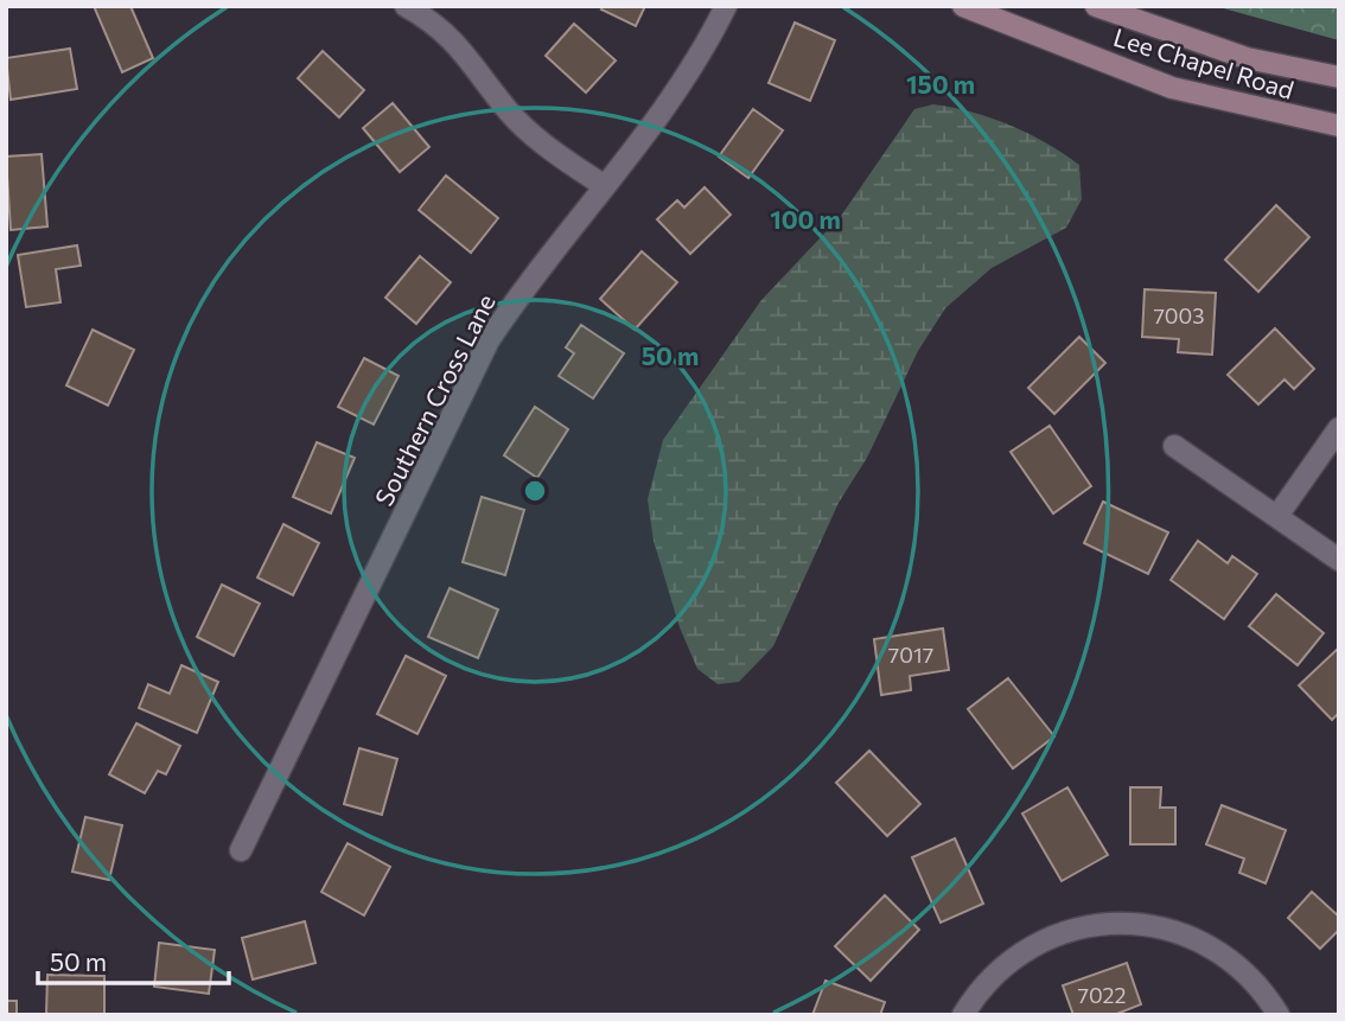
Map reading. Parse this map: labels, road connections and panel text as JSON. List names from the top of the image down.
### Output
{
  "streets": {
    "main road": ["Lee Chapel Road"],
    "street": ["Southern Cross Lane"]
  },
  "house_numbers": ["7003", "7017", "7022"],
  "scale_bar": "50 m",
  "rings": ["150 m", "100 m", "50 m"]
}
